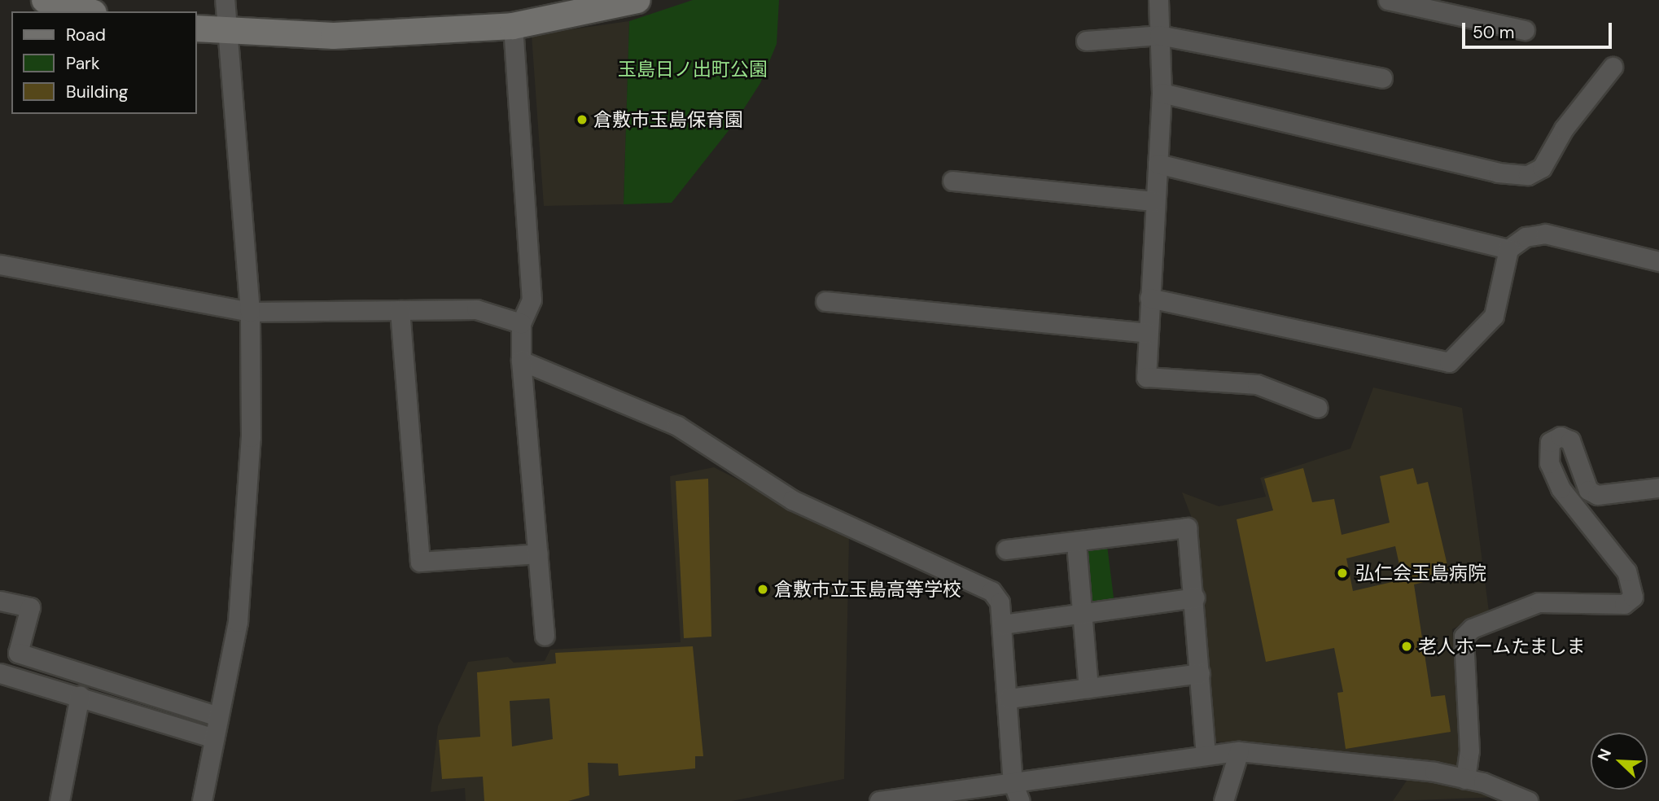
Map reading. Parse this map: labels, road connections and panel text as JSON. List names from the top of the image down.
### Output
{
  "parks": ["玉島日ノ出町公園"],
  "places": [
    "倉敷市玉島保育園",
    "弘仁会玉島病院",
    "倉敷市立玉島高等学校",
    "老人ホームたましま"
  ],
  "legend": ["Road", "Park", "Building"],
  "scale_bar": "50 m",
  "north": "top left"
}
